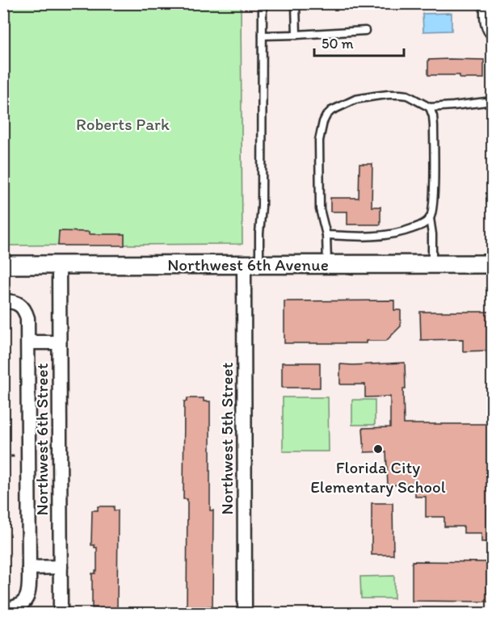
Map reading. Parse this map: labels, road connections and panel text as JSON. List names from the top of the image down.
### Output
{
  "streets": {
    "street": ["Northwest 6th Avenue", "Northwest 5th Street", "Northwest 6th Street"]
  },
  "crossings": [
    ["Northwest 6th Avenue", "Northwest 5th Street"],
    ["Northwest 6th Avenue", "Northwest 6th Street"]
  ],
  "parks": ["Roberts Park"],
  "places": ["Florida City Elementary School"],
  "scale_bar": "50 m"
}
